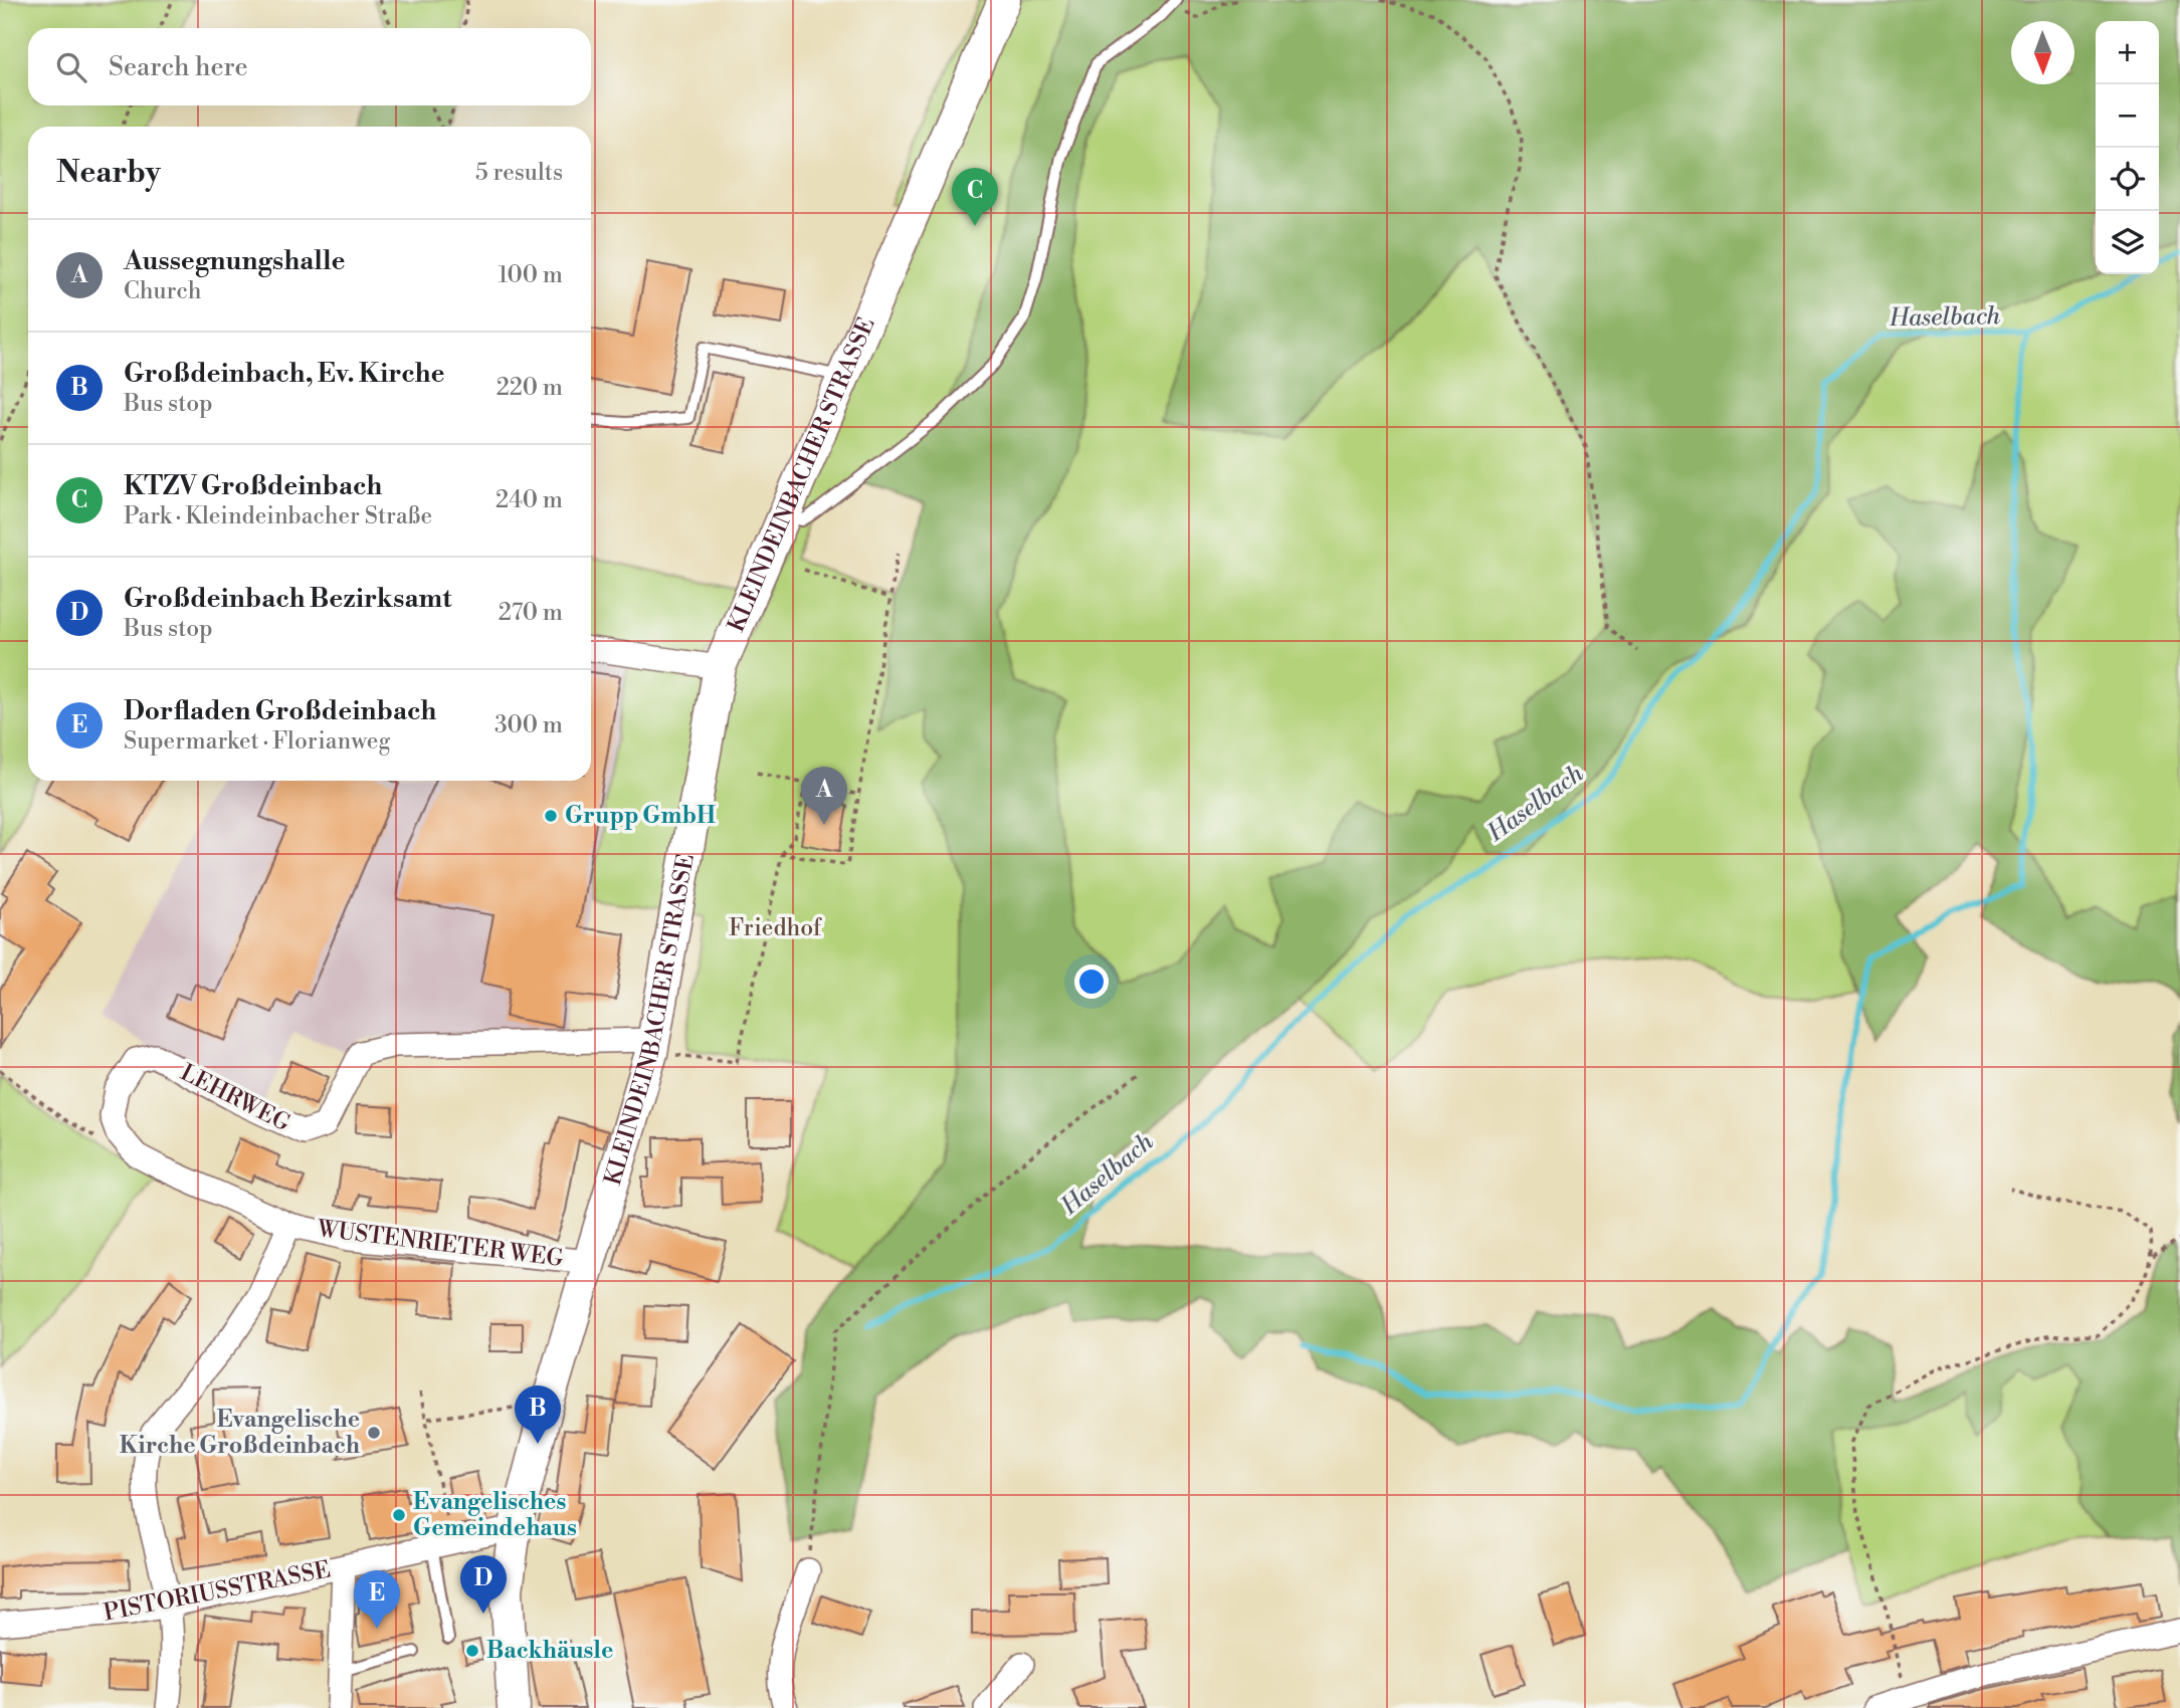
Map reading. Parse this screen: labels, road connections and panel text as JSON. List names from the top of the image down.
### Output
{
  "streets": {
    "street": [
      "KLEINDEINBACHER STRASSE",
      "LEHRWEG",
      "WUSTENRIETER WEG",
      "PISTORIUSSTRASSE"
    ]
  },
  "crossings": [
    ["KLEINDEINBACHER STRASSE", "LEHRWEG"],
    ["KLEINDEINBACHER STRASSE", "WUSTENRIETER WEG"],
    ["KLEINDEINBACHER STRASSE", "PISTORIUSSTRASSE"],
    ["LEHRWEG", "WUSTENRIETER WEG"]
  ],
  "water": ["Haselbach"],
  "parks": ["Friedhof"],
  "places": [
    "Grupp GmbH",
    "Evangelische Kirche Großdeinbach",
    "Evangelisches Gemeindehaus",
    "Backhäusle"
  ],
  "north": "bottom",
  "page": {
    "map_buttons": ["+", "−"],
    "search": "Search here",
    "heading": ["Nearby", "5 results"],
    "pins": [
      "C",
      "A",
      "B",
      "D",
      "E"
    ],
    "list": [
      {
        "mark": "A",
        "name": "Aussegnungshalle",
        "note": "Church",
        "value": "100 m"
      },
      {
        "mark": "B",
        "name": "Großdeinbach, Ev. Kirche",
        "note": "Bus stop",
        "value": "220 m"
      },
      {
        "mark": "C",
        "name": "KTZV Großdeinbach",
        "note": "Park · Kleindeinbacher Straße",
        "value": "240 m"
      },
      {
        "mark": "D",
        "name": "Großdeinbach Bezirksamt",
        "note": "Bus stop",
        "value": "270 m"
      },
      {
        "mark": "E",
        "name": "Dorfladen Großdeinbach",
        "note": "Supermarket · Florianweg",
        "value": "300 m"
      }
    ]
  }
}
